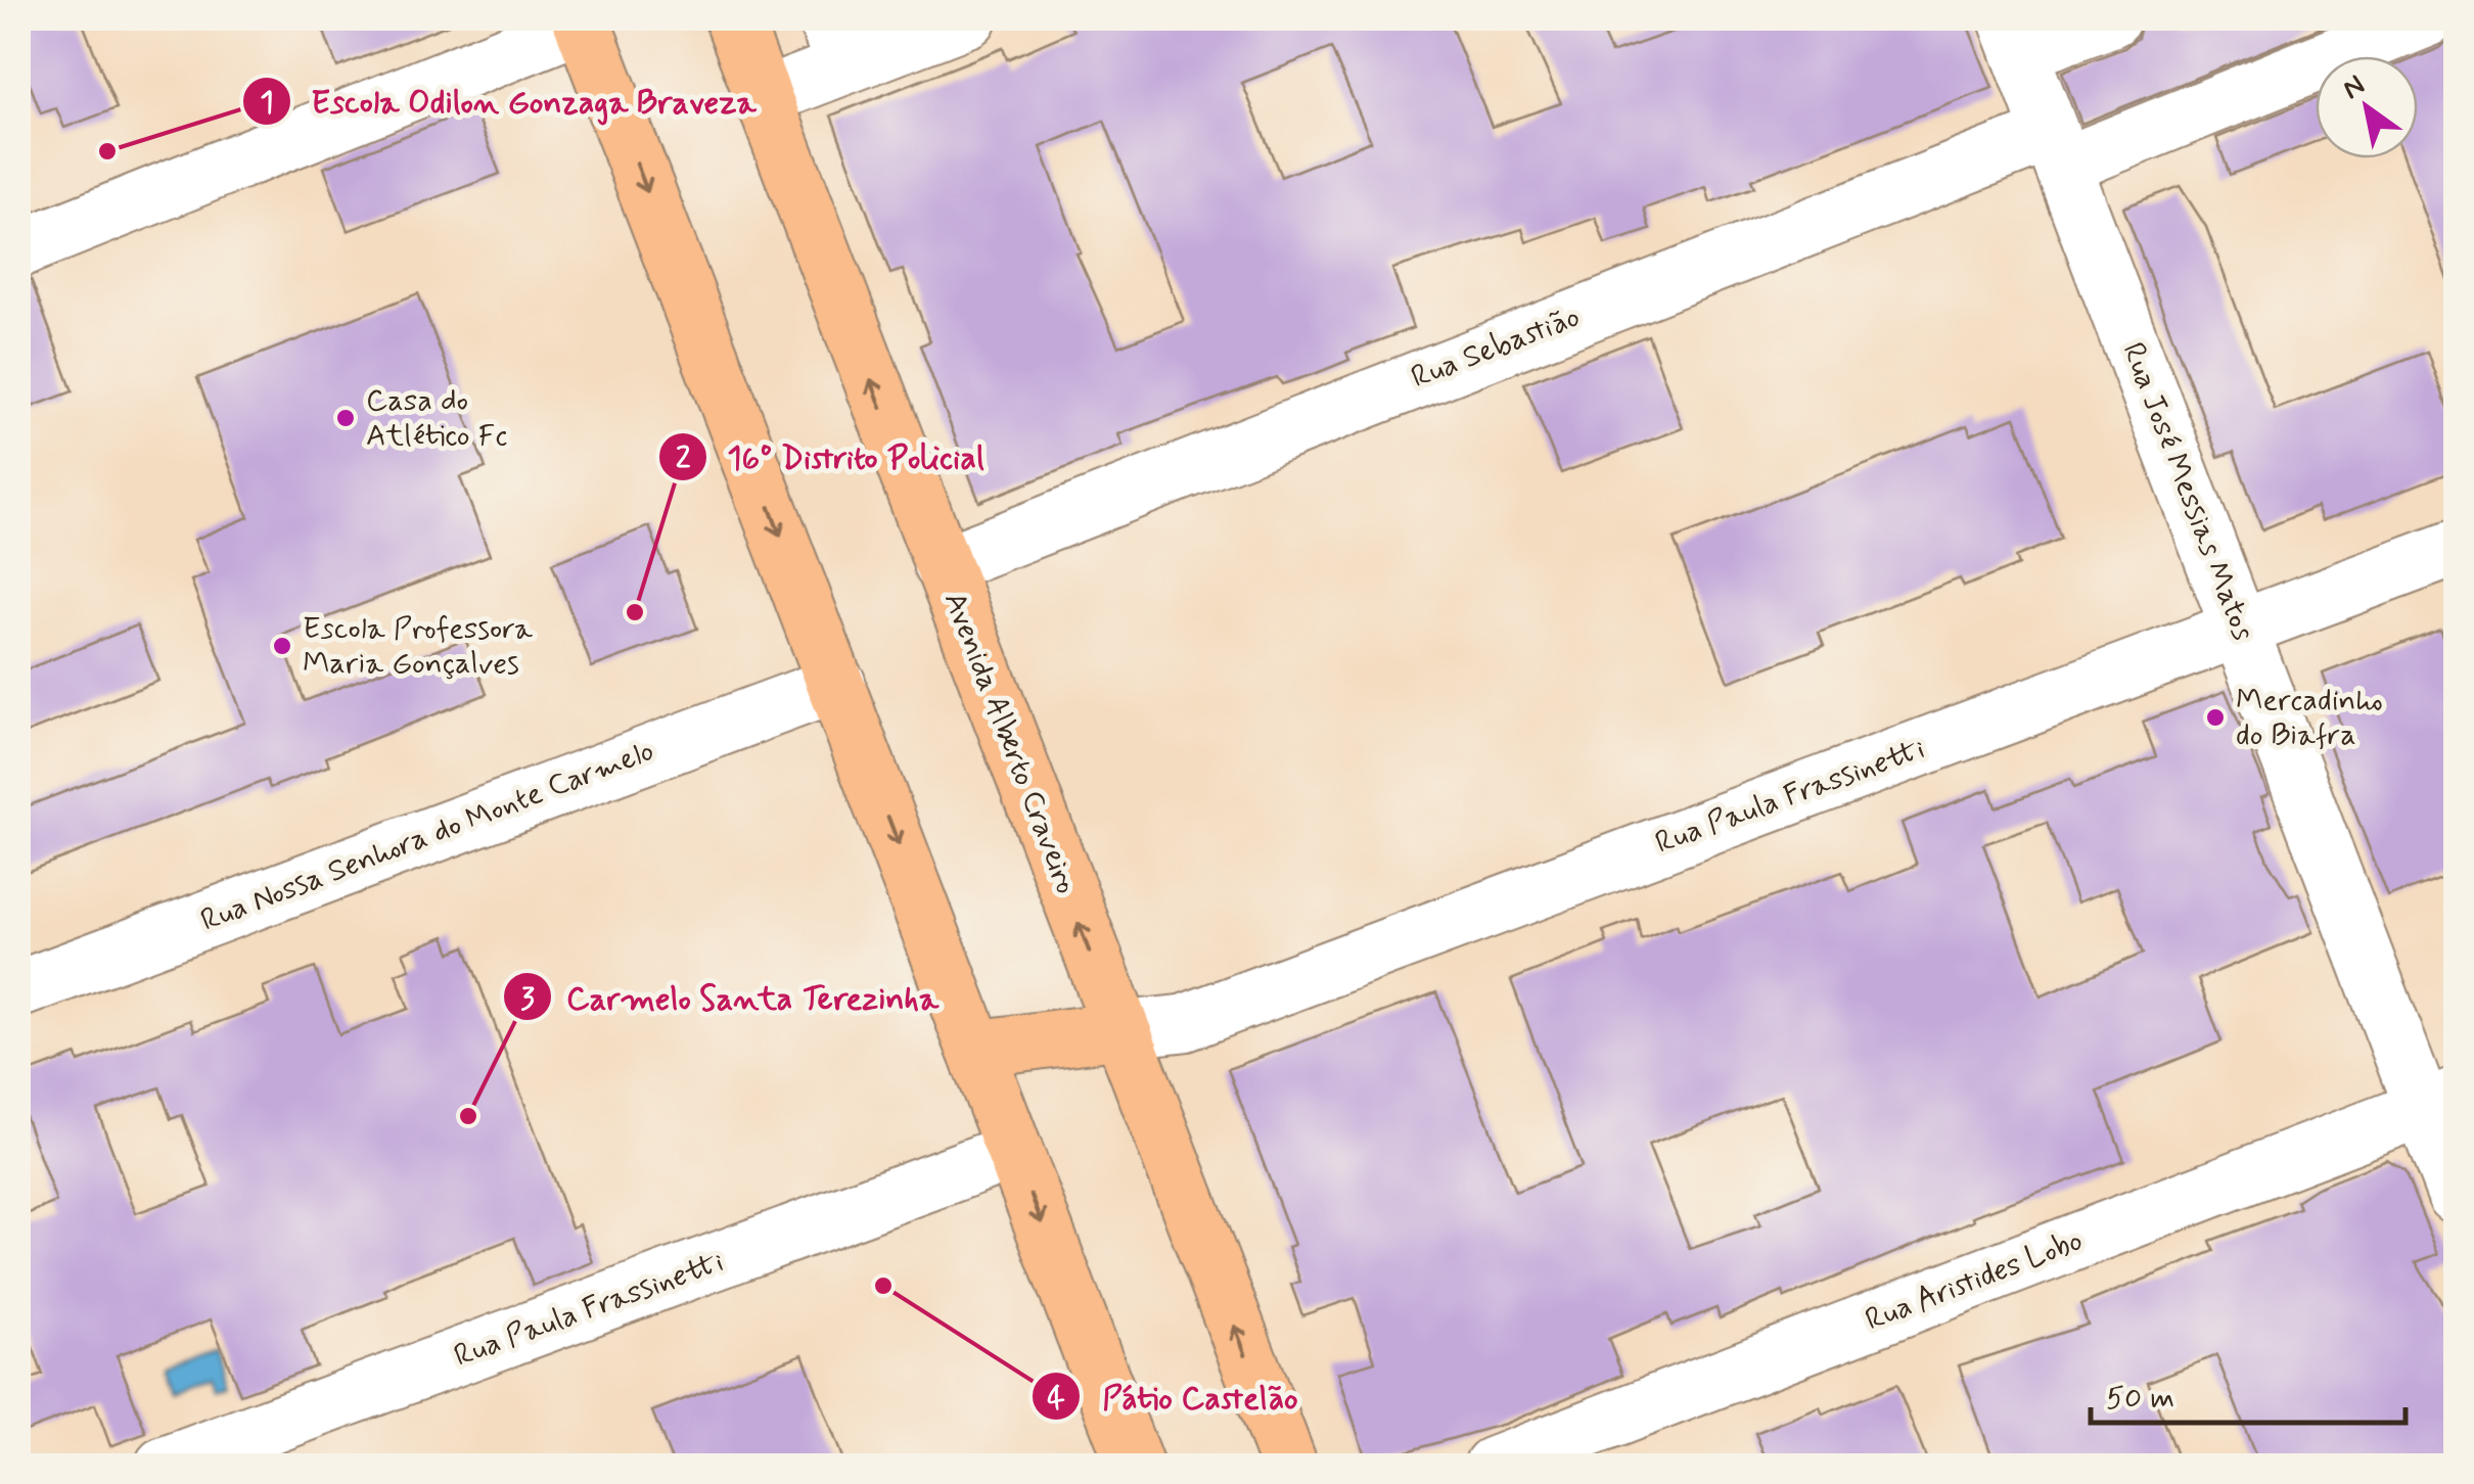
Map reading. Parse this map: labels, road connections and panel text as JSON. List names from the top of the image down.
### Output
{
  "streets": {
    "main road": ["Avenida Alberto Craveiro"],
    "street": [
      "Rua Sebastião",
      "Rua José Messias Matos",
      "Rua Paula Frassinetti",
      "Rua Nossa Senhora do Monte Carmelo",
      "Rua Aristides Lobo"
    ]
  },
  "crossings": [
    ["Rua Sebastião", "Rua José Messias Matos"],
    ["Rua Sebastião", "Avenida Alberto Craveiro"],
    ["Rua José Messias Matos", "Rua Paula Frassinetti"],
    ["Rua José Messias Matos", "Rua Aristides Lobo"],
    ["Avenida Alberto Craveiro", "Rua Paula Frassinetti"]
  ],
  "places": [
    "Escola Odilon Gonzaga Braveza",
    "Casa do Atlético Fc",
    "16º Distrito Policial",
    "Escola Professora Maria Gonçalves",
    "Mercadinho do Biafra",
    "Carmelo Santa Terezinha",
    "Pátio Castelão"
  ],
  "scale_bar": "50 m",
  "north": "top left"
}
